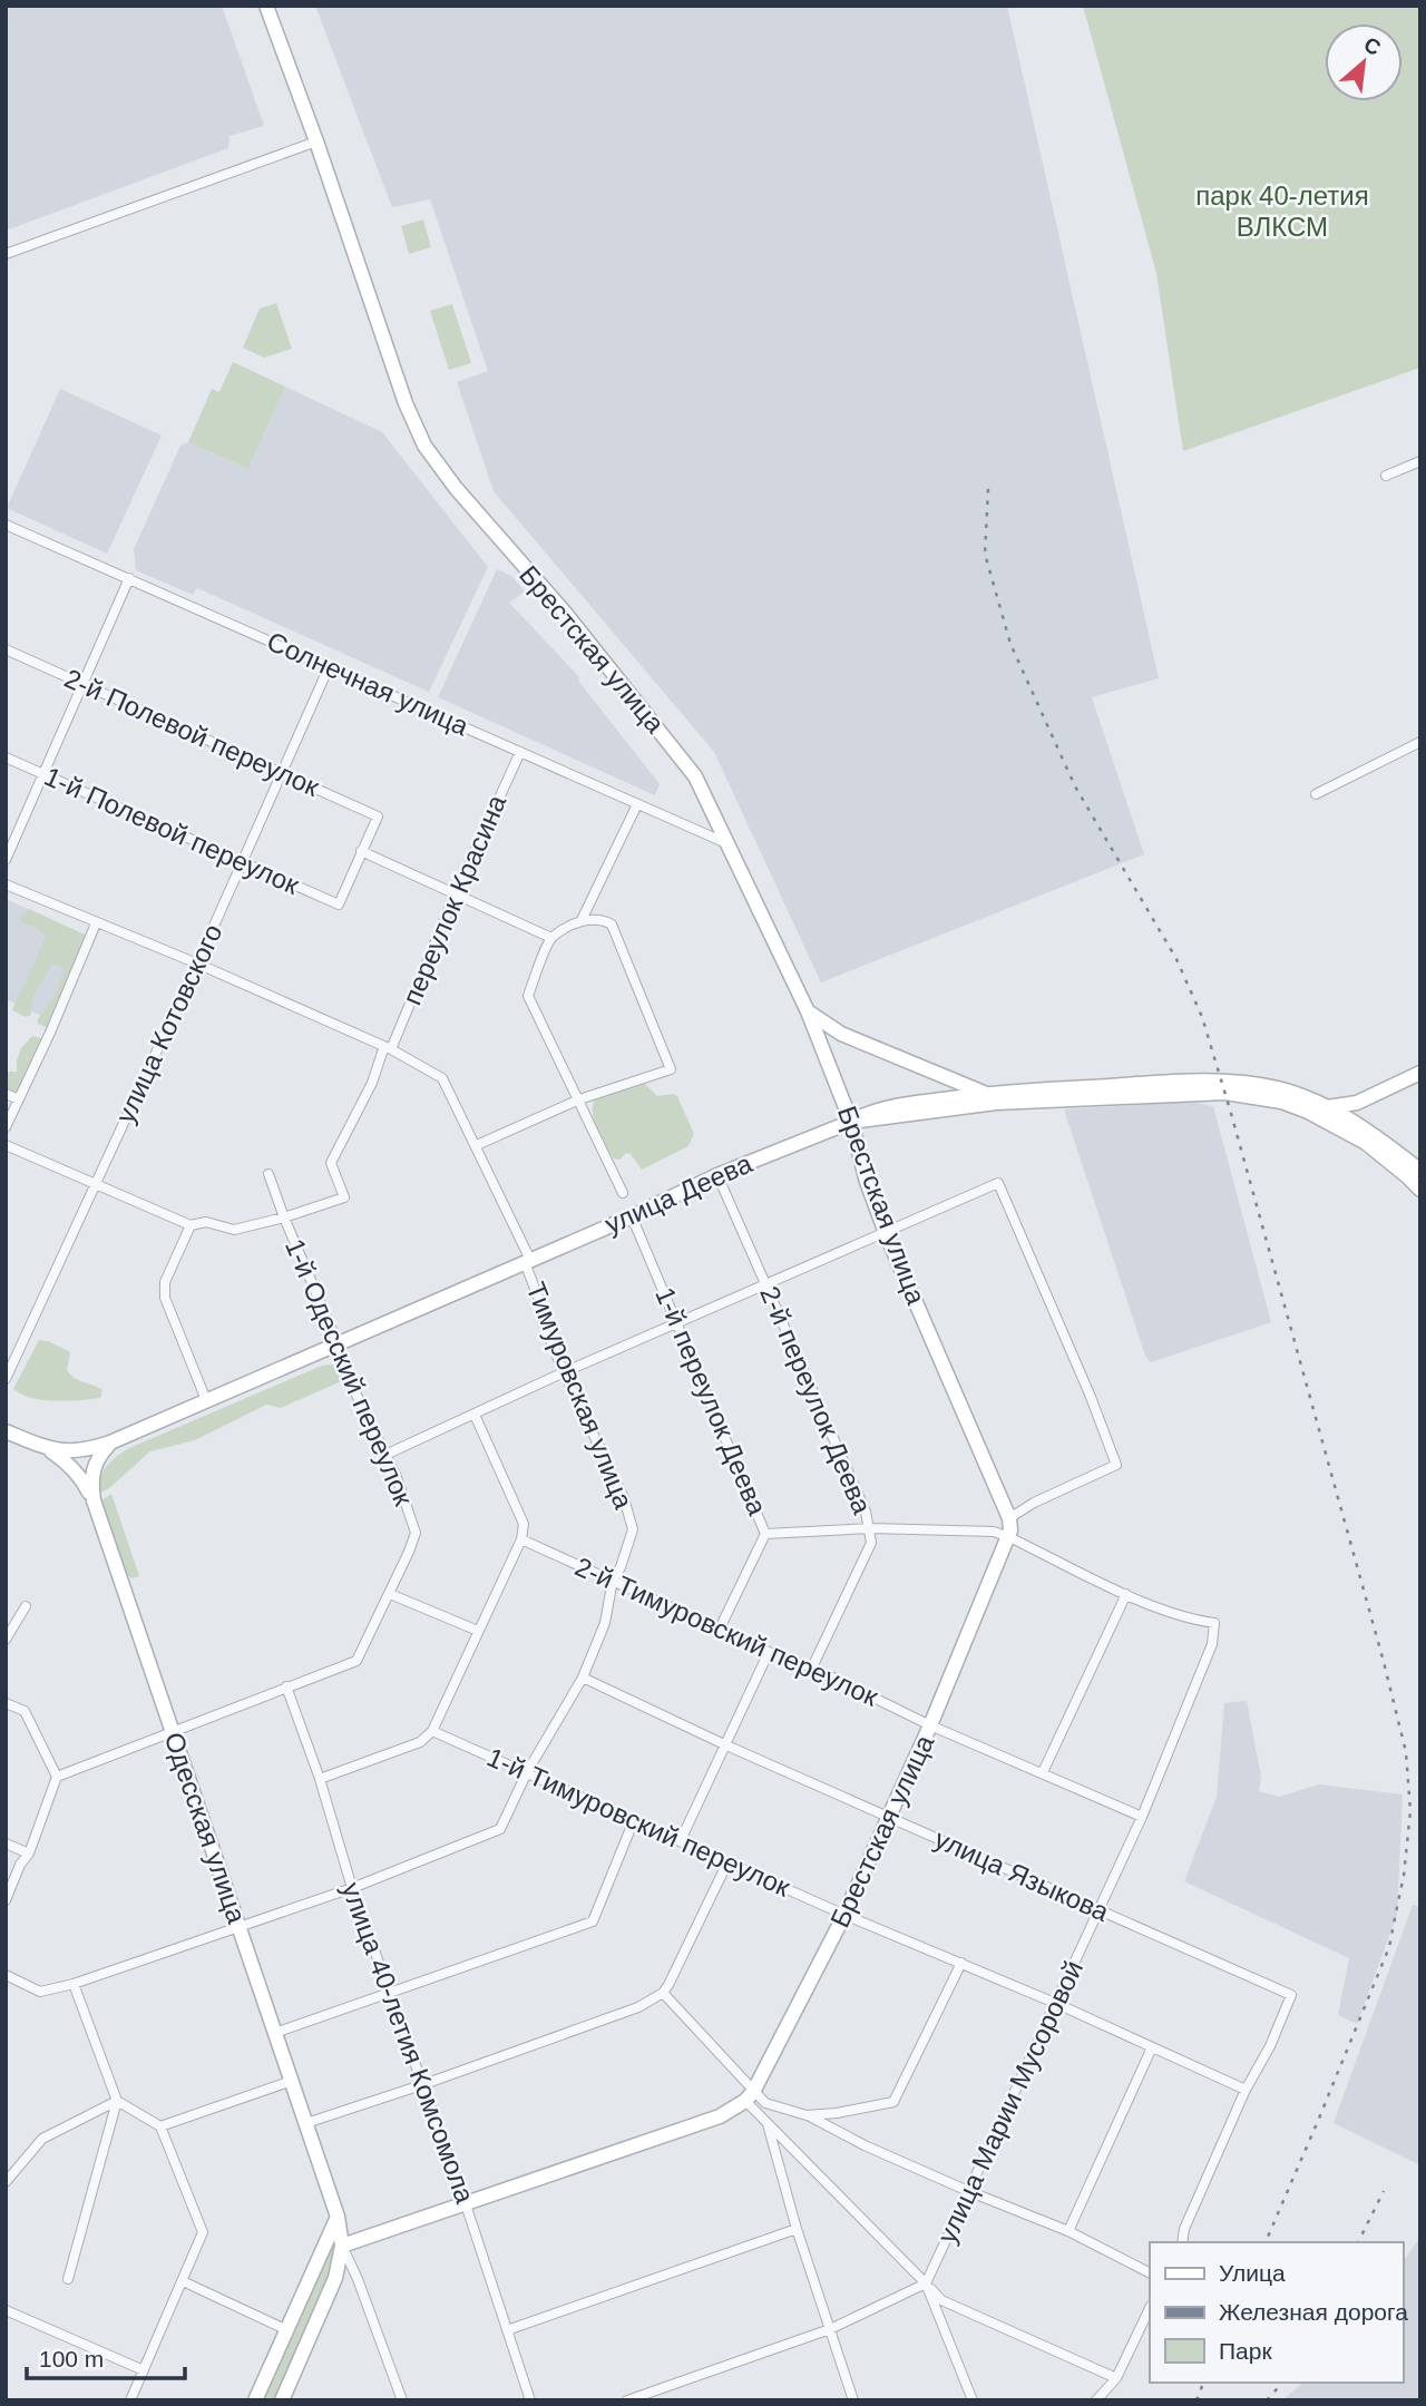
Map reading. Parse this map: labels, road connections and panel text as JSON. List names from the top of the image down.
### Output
{
  "streets": {
    "main road": ["Брестская улица", "улица Деева", "Одесская улица"],
    "street": [
      "Солнечная улица",
      "2-й Полевой переулок",
      "1-й Полевой переулок",
      "переулок Красина",
      "улица Котовского",
      "1-й Одесский переулок",
      "Тимуровская улица",
      "2-й переулок Деева",
      "1-й переулок Деева",
      "2-й Тимуровский переулок",
      "1-й Тимуровский переулок",
      "улица Языкова",
      "улица 40-летия Комсомола",
      "улица Марии Мусоровой"
    ]
  },
  "crossings": [
    ["Брестская улица", "Солнечная улица"],
    ["Брестская улица", "улица Деева"],
    ["Брестская улица", "2-й Тимуровский переулок"],
    ["Брестская улица", "1-й Тимуровский переулок"],
    ["Брестская улица", "улица Языкова"],
    ["Солнечная улица", "переулок Красина"],
    ["Солнечная улица", "улица Котовского"],
    ["2-й Полевой переулок", "1-й Полевой переулок"],
    ["2-й Полевой переулок", "улица Котовского"],
    ["1-й Полевой переулок", "улица Котовского"],
    ["переулок Красина", "улица Котовского"],
    ["переулок Красина", "1-й Одесский переулок"],
    ["переулок Красина", "Тимуровская улица"],
    ["улица Котовского", "Тимуровская улица"],
    ["улица Деева", "1-й Одесский переулок"],
    ["улица Деева", "Тимуровская улица"],
    ["улица Деева", "2-й переулок Деева"],
    ["улица Деева", "1-й переулок Деева"],
    ["улица Деева", "Одесская улица"],
    ["1-й Одесский переулок", "Одесская улица"],
    ["1-й Одесский переулок", "улица 40-летия Комсомола"],
    ["Тимуровская улица", "2-й Тимуровский переулок"],
    ["Тимуровская улица", "1-й Тимуровский переулок"],
    ["Тимуровская улица", "Одесская улица"],
    ["Тимуровская улица", "улица Языкова"],
    ["Тимуровская улица", "улица 40-летия Комсомола"],
    ["2-й переулок Деева", "2-й Тимуровский переулок"],
    ["1-й переулок Деева", "2-й Тимуровский переулок"],
    ["2-й Тимуровский переулок", "улица Марии Мусоровой"],
    ["1-й Тимуровский переулок", "улица Языкова"],
    ["1-й Тимуровский переулок", "улица Марии Мусоровой"],
    ["улица Языкова", "улица Марии Мусоровой"]
  ],
  "parks": ["парк 40-летия ВЛКСМ"],
  "legend": ["Улица", "Железная дорога", "Парк"],
  "scale_bar": "100 m",
  "north": "top right"
}
